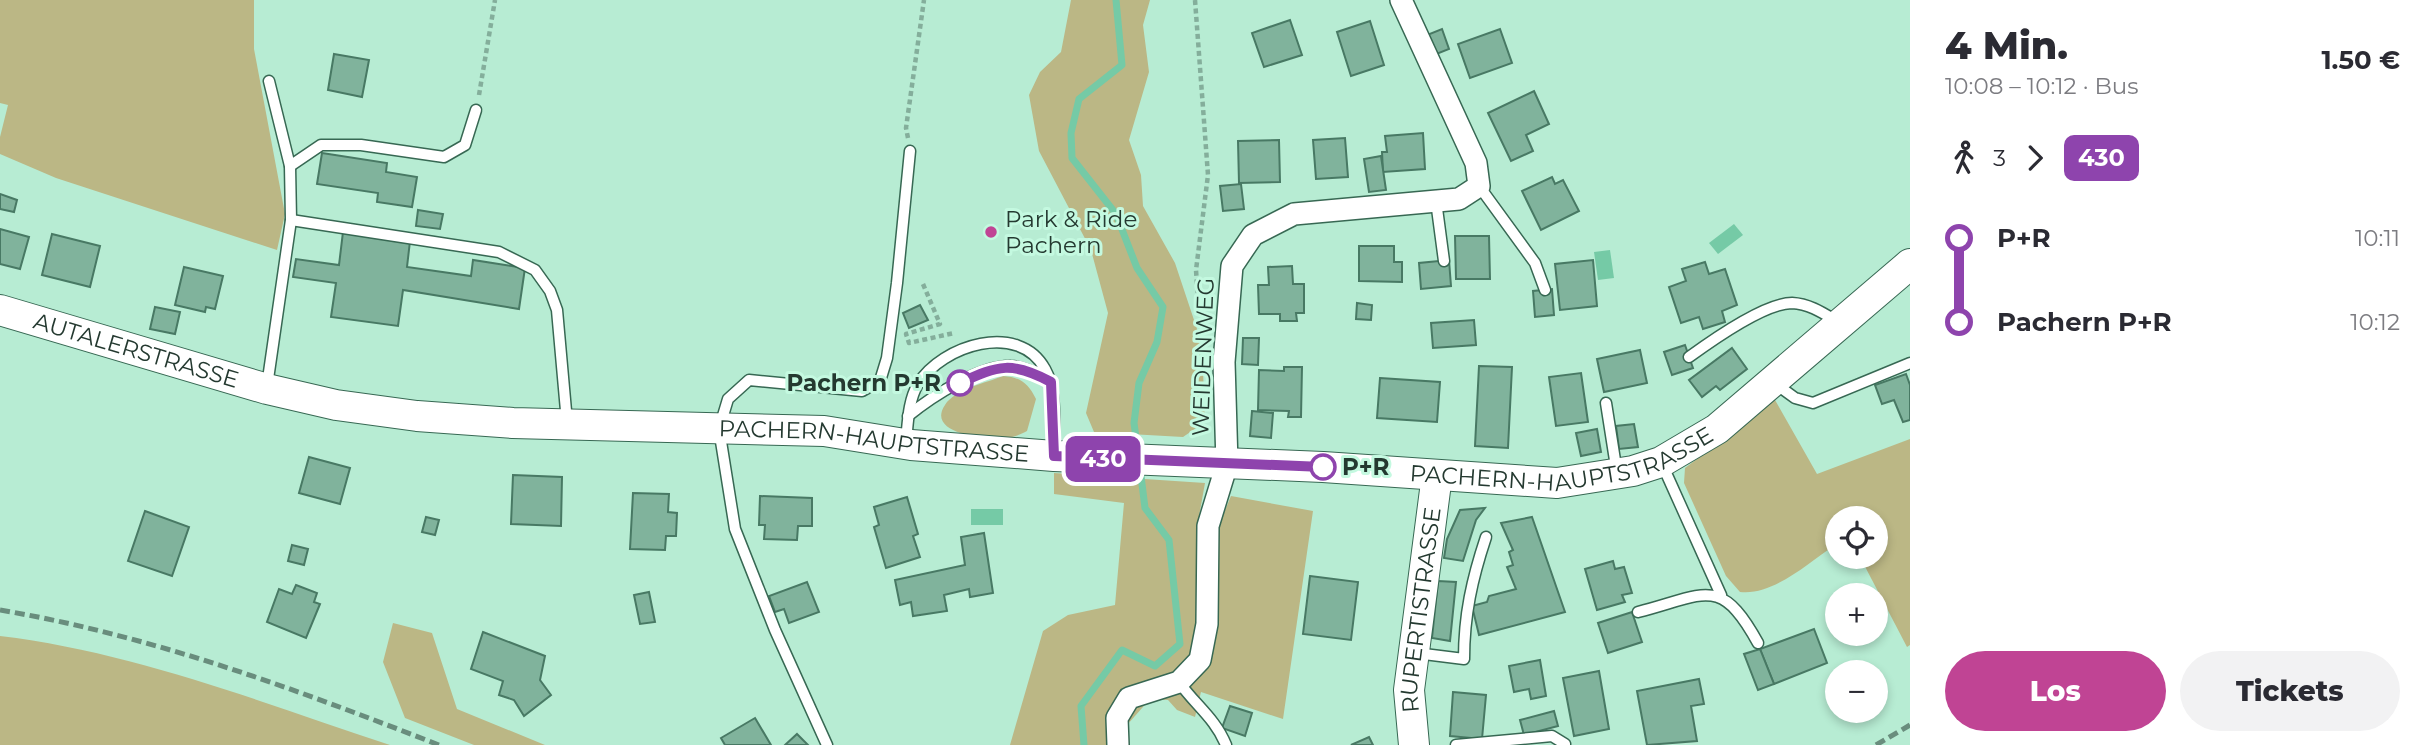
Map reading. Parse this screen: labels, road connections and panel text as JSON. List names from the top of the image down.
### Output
{
  "streets": {
    "main road": ["AUTALERSTRASSE", "PACHERN-HAUPTSTRASSE", "RUPERTISTRASSE"],
    "street": ["WEIDENWEG"]
  },
  "crossings": [
    ["AUTALERSTRASSE", "PACHERN-HAUPTSTRASSE"],
    ["WEIDENWEG", "PACHERN-HAUPTSTRASSE"],
    ["PACHERN-HAUPTSTRASSE", "RUPERTISTRASSE"]
  ],
  "places": ["Park & Ride Pachern", "Pachern P+R", "P+R"],
  "lines": ["bus line 430"],
  "page": {
    "on_map": "430",
    "heading": ["4 Min.", "10:08 – 10:12 · Bus", "1.50 €"],
    "legs": ["3", "430"],
    "list": [
      {
        "name": "P+R",
        "value": "10:11"
      },
      {
        "name": "Pachern P+R",
        "value": "10:12"
      }
    ],
    "map_buttons": ["+", "−"],
    "buttons": ["Los", "Tickets"]
  }
}
